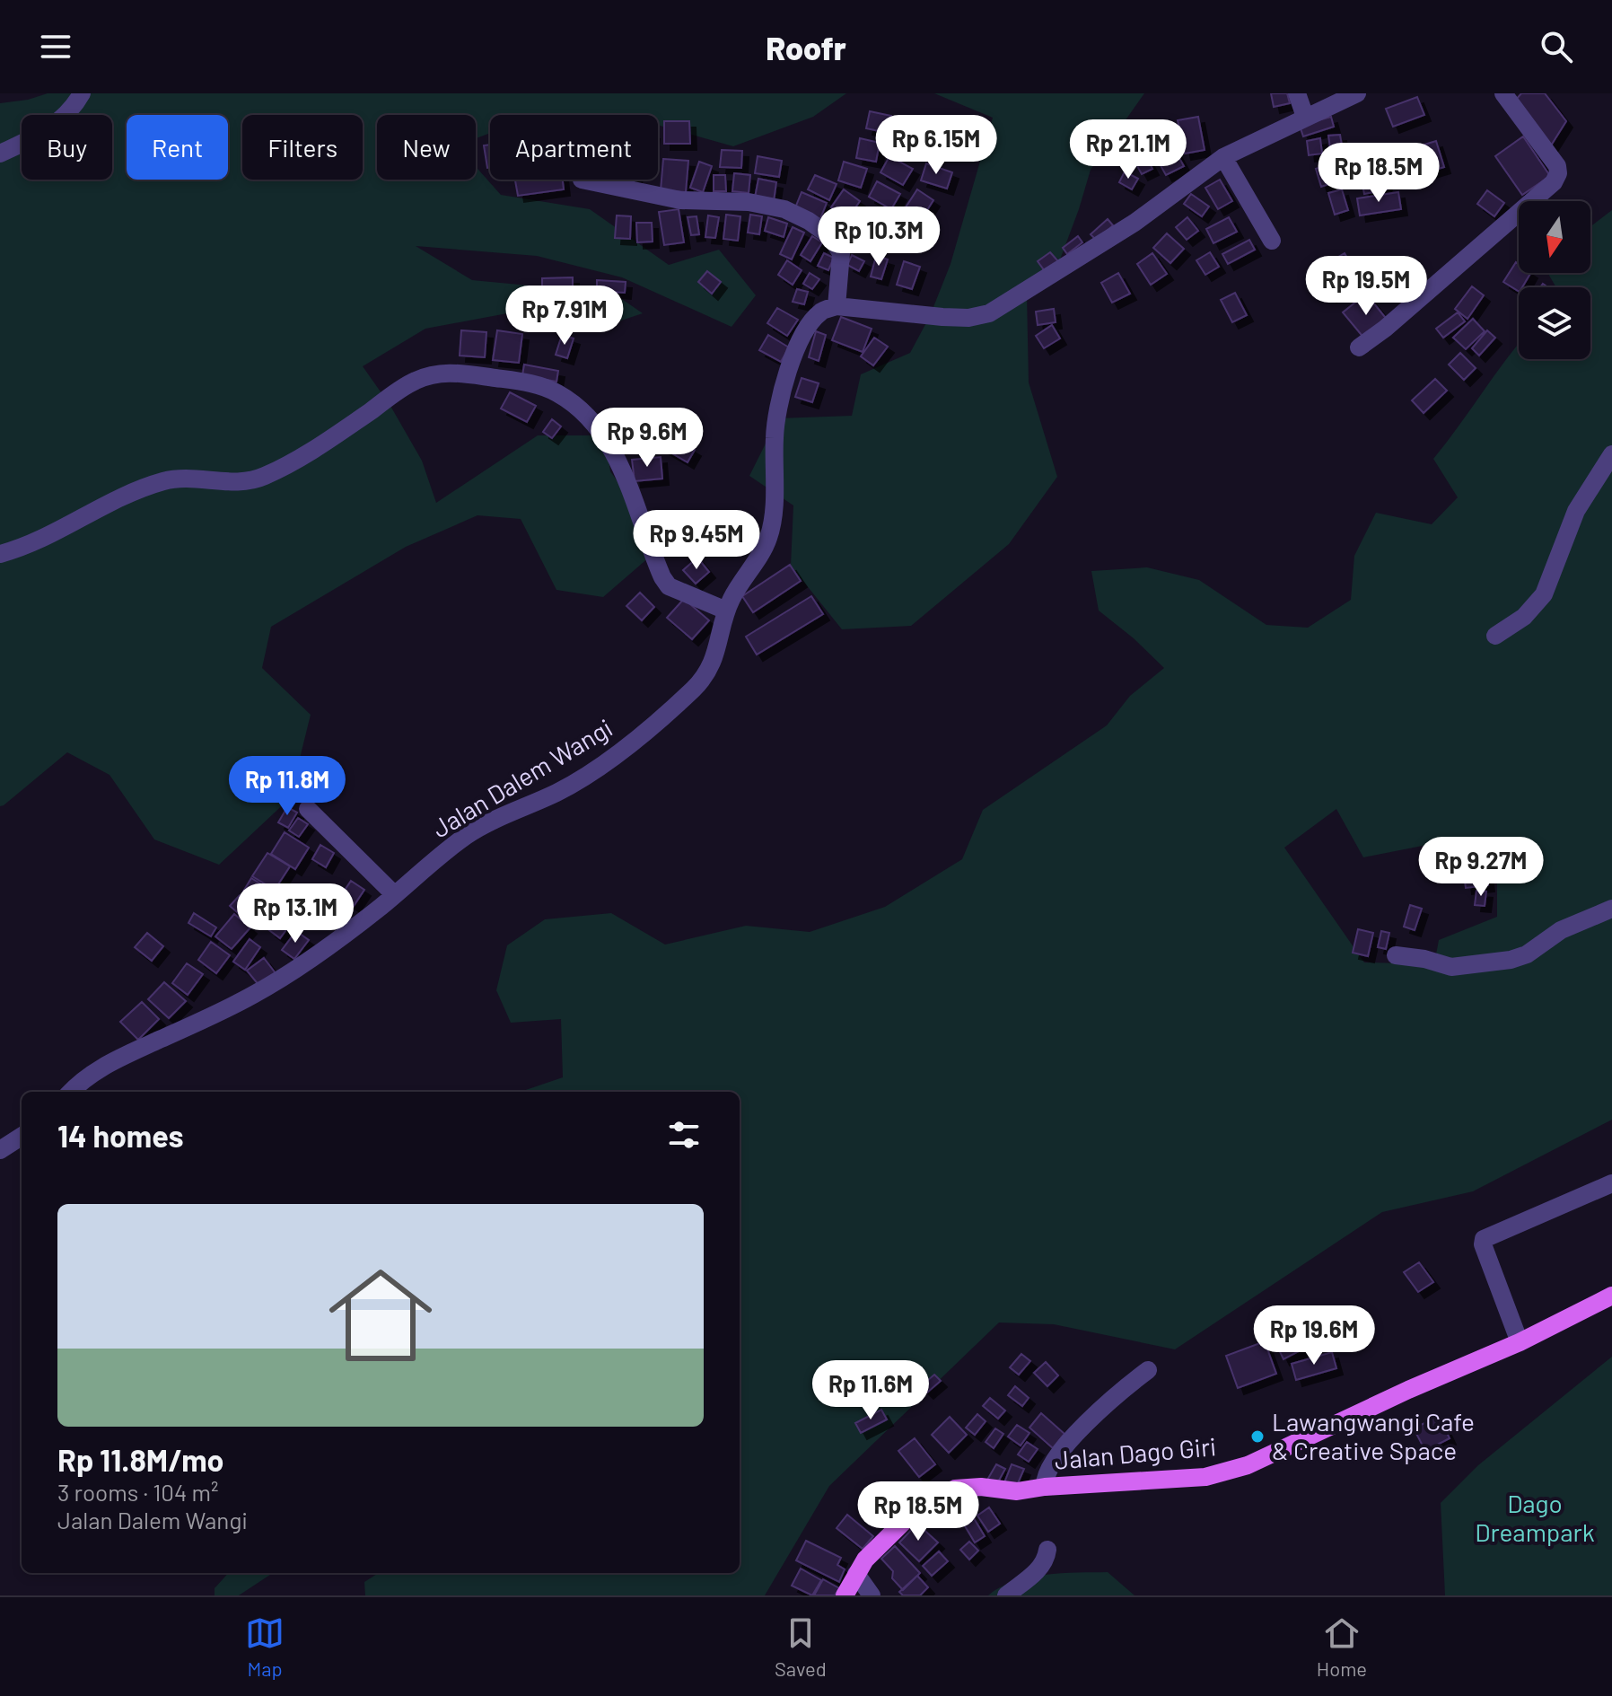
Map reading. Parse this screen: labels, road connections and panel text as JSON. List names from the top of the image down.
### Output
{
  "streets": {
    "main road": ["Jalan Dago Giri"],
    "street": ["Jalan Dalem Wangi"]
  },
  "parks": ["Dago Dreampark"],
  "places": ["Lawangwangi Cafe & Creative Space"],
  "north": "bottom",
  "page": {
    "header": "Roofr",
    "price": [
      "Rp 6.15M",
      "Rp 21.1M",
      "Rp 18.5M",
      "Rp 10.3M",
      "Rp 19.5M",
      "Rp 7.91M",
      "Rp 9.6M",
      "Rp 9.45M",
      "Rp 11.8M",
      "Rp 9.27M",
      "Rp 13.1M",
      "Rp 19.6M",
      "Rp 11.6M",
      "Rp 18.5M"
    ],
    "chip": [
      "Buy",
      "Rent",
      "Filters",
      "New",
      "Apartment"
    ],
    "heading": "14 homes",
    "list": [
      {
        "name": "Rp 11.8M/mo",
        "note": "3 rooms · 104 m² · Jalan Dalem Wangi"
      }
    ],
    "tabs": ["Map", "Saved", "Home"]
  }
}
